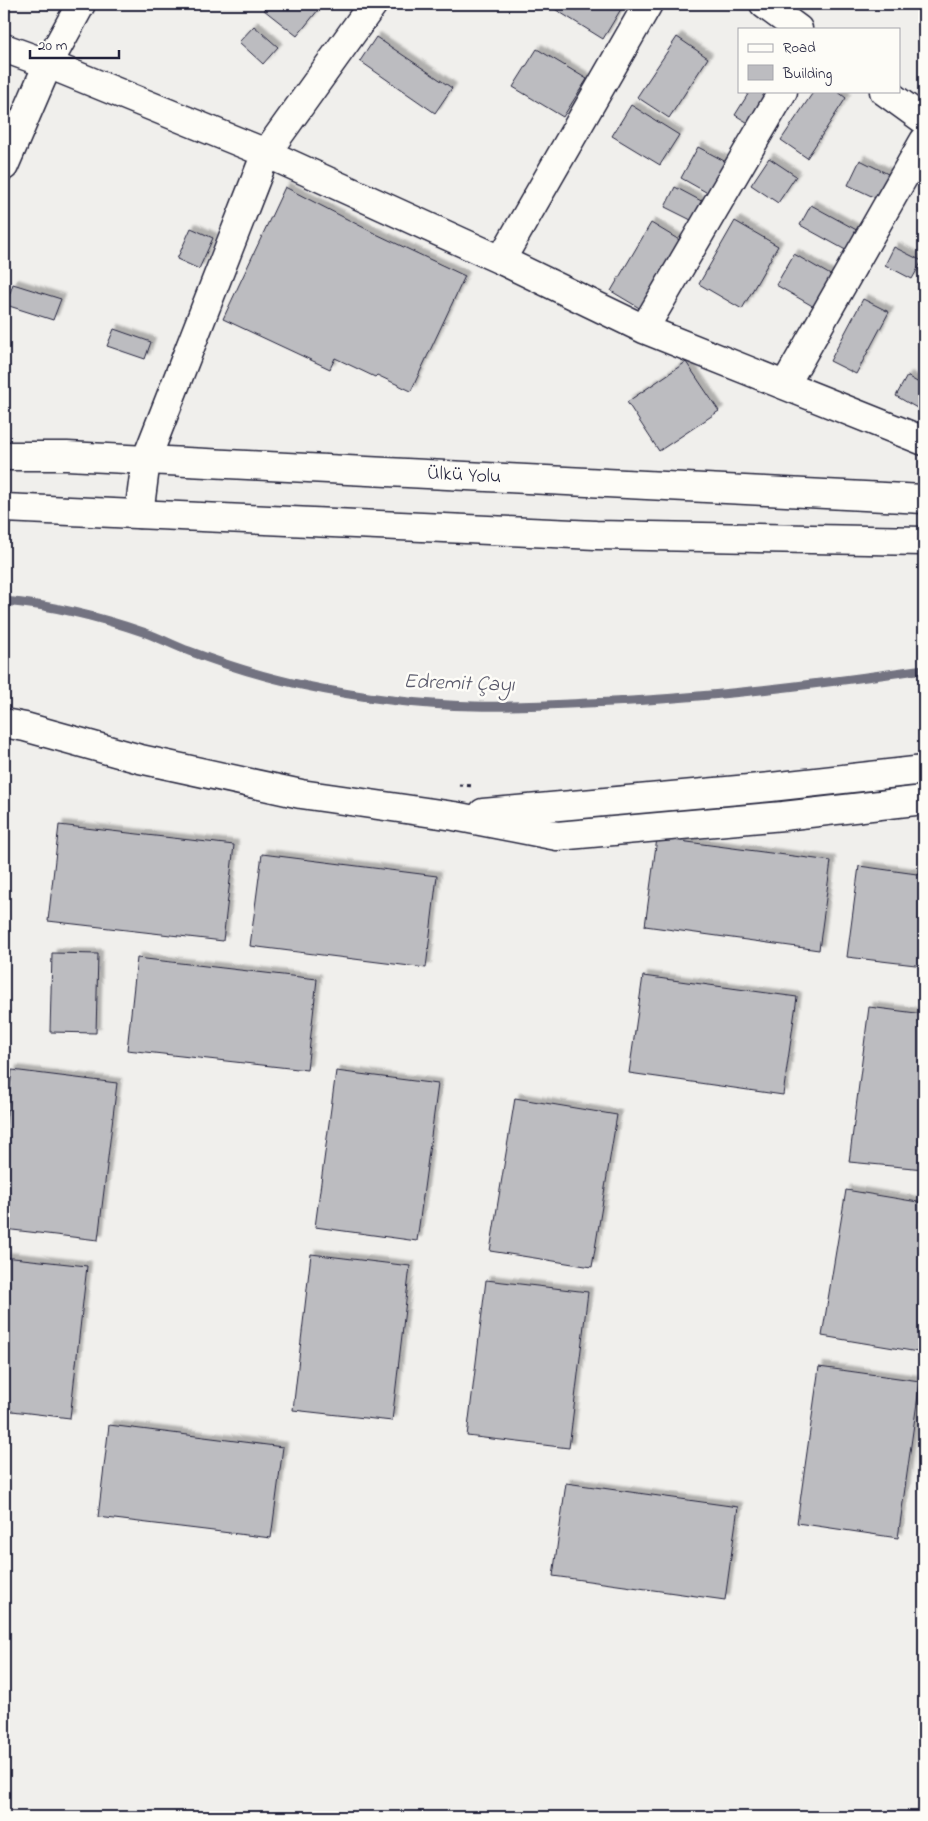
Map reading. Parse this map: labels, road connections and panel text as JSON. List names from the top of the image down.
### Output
{
  "streets": {
    "street": ["Ülkü Yolu"]
  },
  "water": ["Edremit Çayı"],
  "legend": ["Road", "Building"],
  "scale_bar": "20 m"
}
